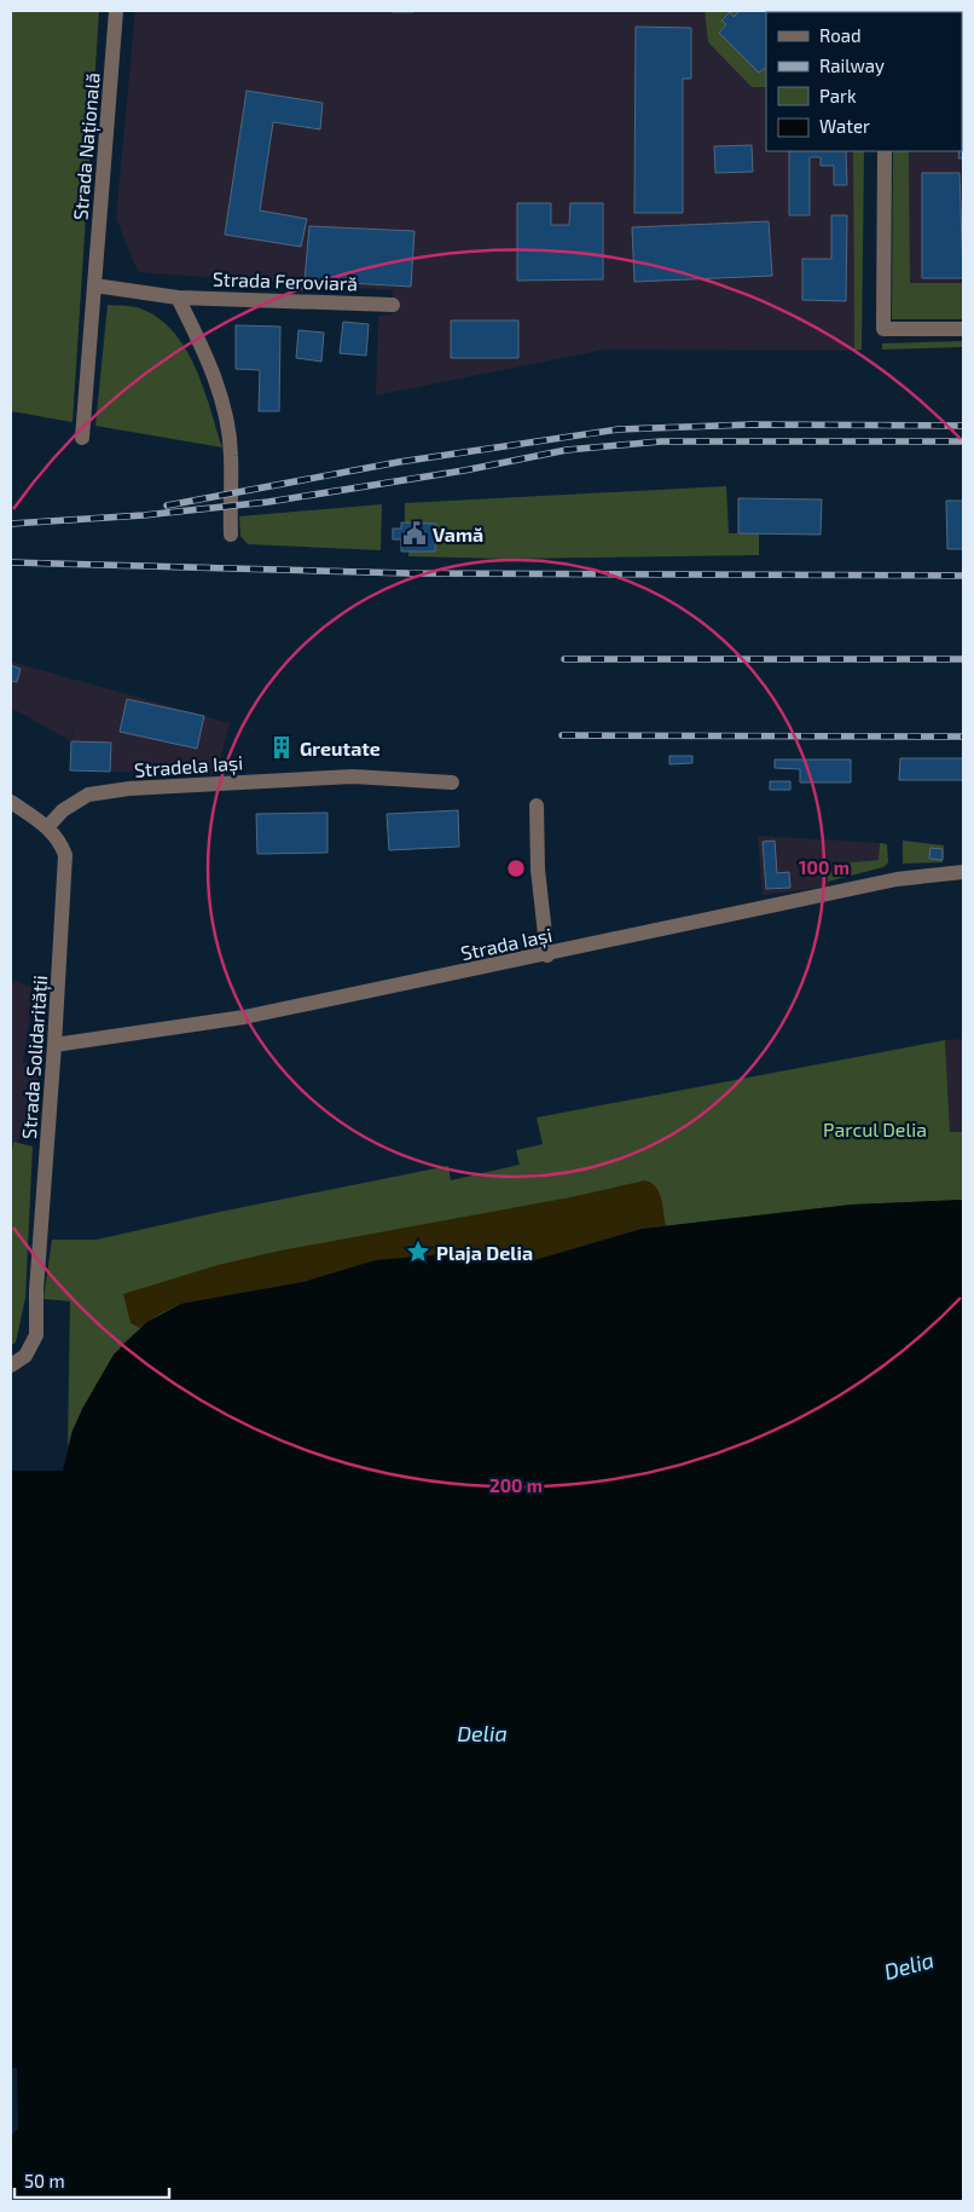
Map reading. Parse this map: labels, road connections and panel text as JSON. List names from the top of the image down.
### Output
{
  "streets": {
    "street": [
      "Strada Națională",
      "Strada Feroviară",
      "Stradela Iași",
      "Strada Iași",
      "Strada Solidarității"
    ]
  },
  "crossings": [
    ["Strada Națională", "Strada Feroviară"],
    ["Stradela Iași", "Strada Solidarității"],
    ["Strada Iași", "Strada Solidarității"]
  ],
  "water": ["Delia"],
  "parks": ["Parcul Delia"],
  "places": {
    "public building": ["Vamă"],
    "building": ["Greutate"],
    "place": ["Plaja Delia"]
  },
  "legend": [
    "Road",
    "Railway",
    "Park",
    "Water"
  ],
  "scale_bar": "50 m",
  "rings": ["100 m", "200 m"]
}
